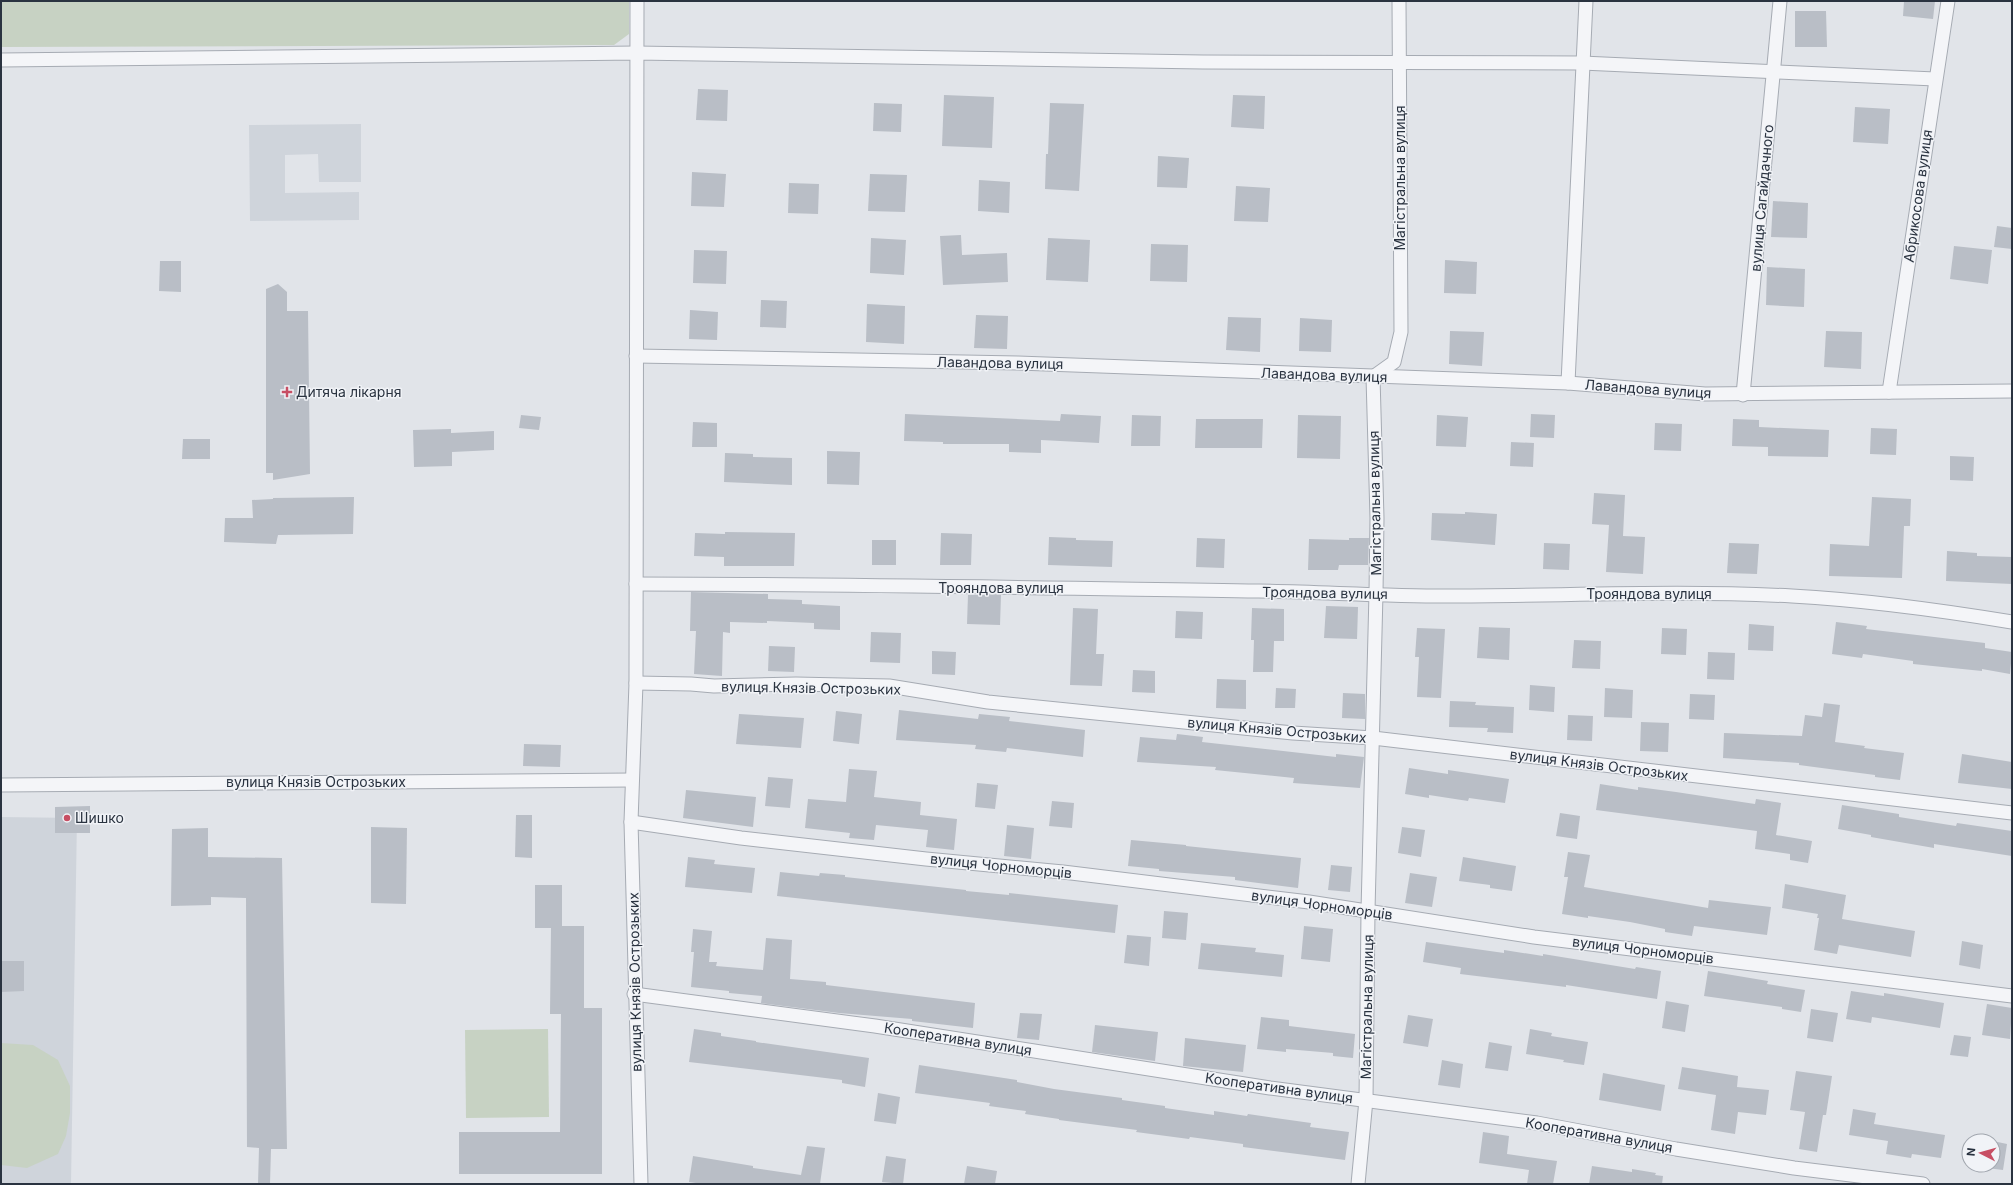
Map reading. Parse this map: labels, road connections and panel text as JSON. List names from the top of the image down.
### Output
{
  "streets": {
    "street": [
      "Магістральна вулиця",
      "Абрикосова вулиця",
      "вулиця Сагайдачного",
      "Лавандова вулиця",
      "Трояндова вулиця",
      "вулиця Князів Острозьких",
      "вулиця Чорноморців",
      "Кооперативна вулиця"
    ]
  },
  "crossings": [
    ["Магістральна вулиця", "Лавандова вулиця"],
    ["Магістральна вулиця", "Трояндова вулиця"],
    ["Магістральна вулиця", "вулиця Князів Острозьких"],
    ["Магістральна вулиця", "вулиця Чорноморців"],
    ["Магістральна вулиця", "Кооперативна вулиця"],
    ["Абрикосова вулиця", "Лавандова вулиця"],
    ["вулиця Сагайдачного", "Лавандова вулиця"],
    ["вулиця Князів Острозьких", "вулиця Чорноморців"],
    ["вулиця Князів Острозьких", "Кооперативна вулиця"]
  ],
  "places": {
    "health": ["Дитяча лікарня"],
    "other": ["Шишко"]
  },
  "north": "left"
}
